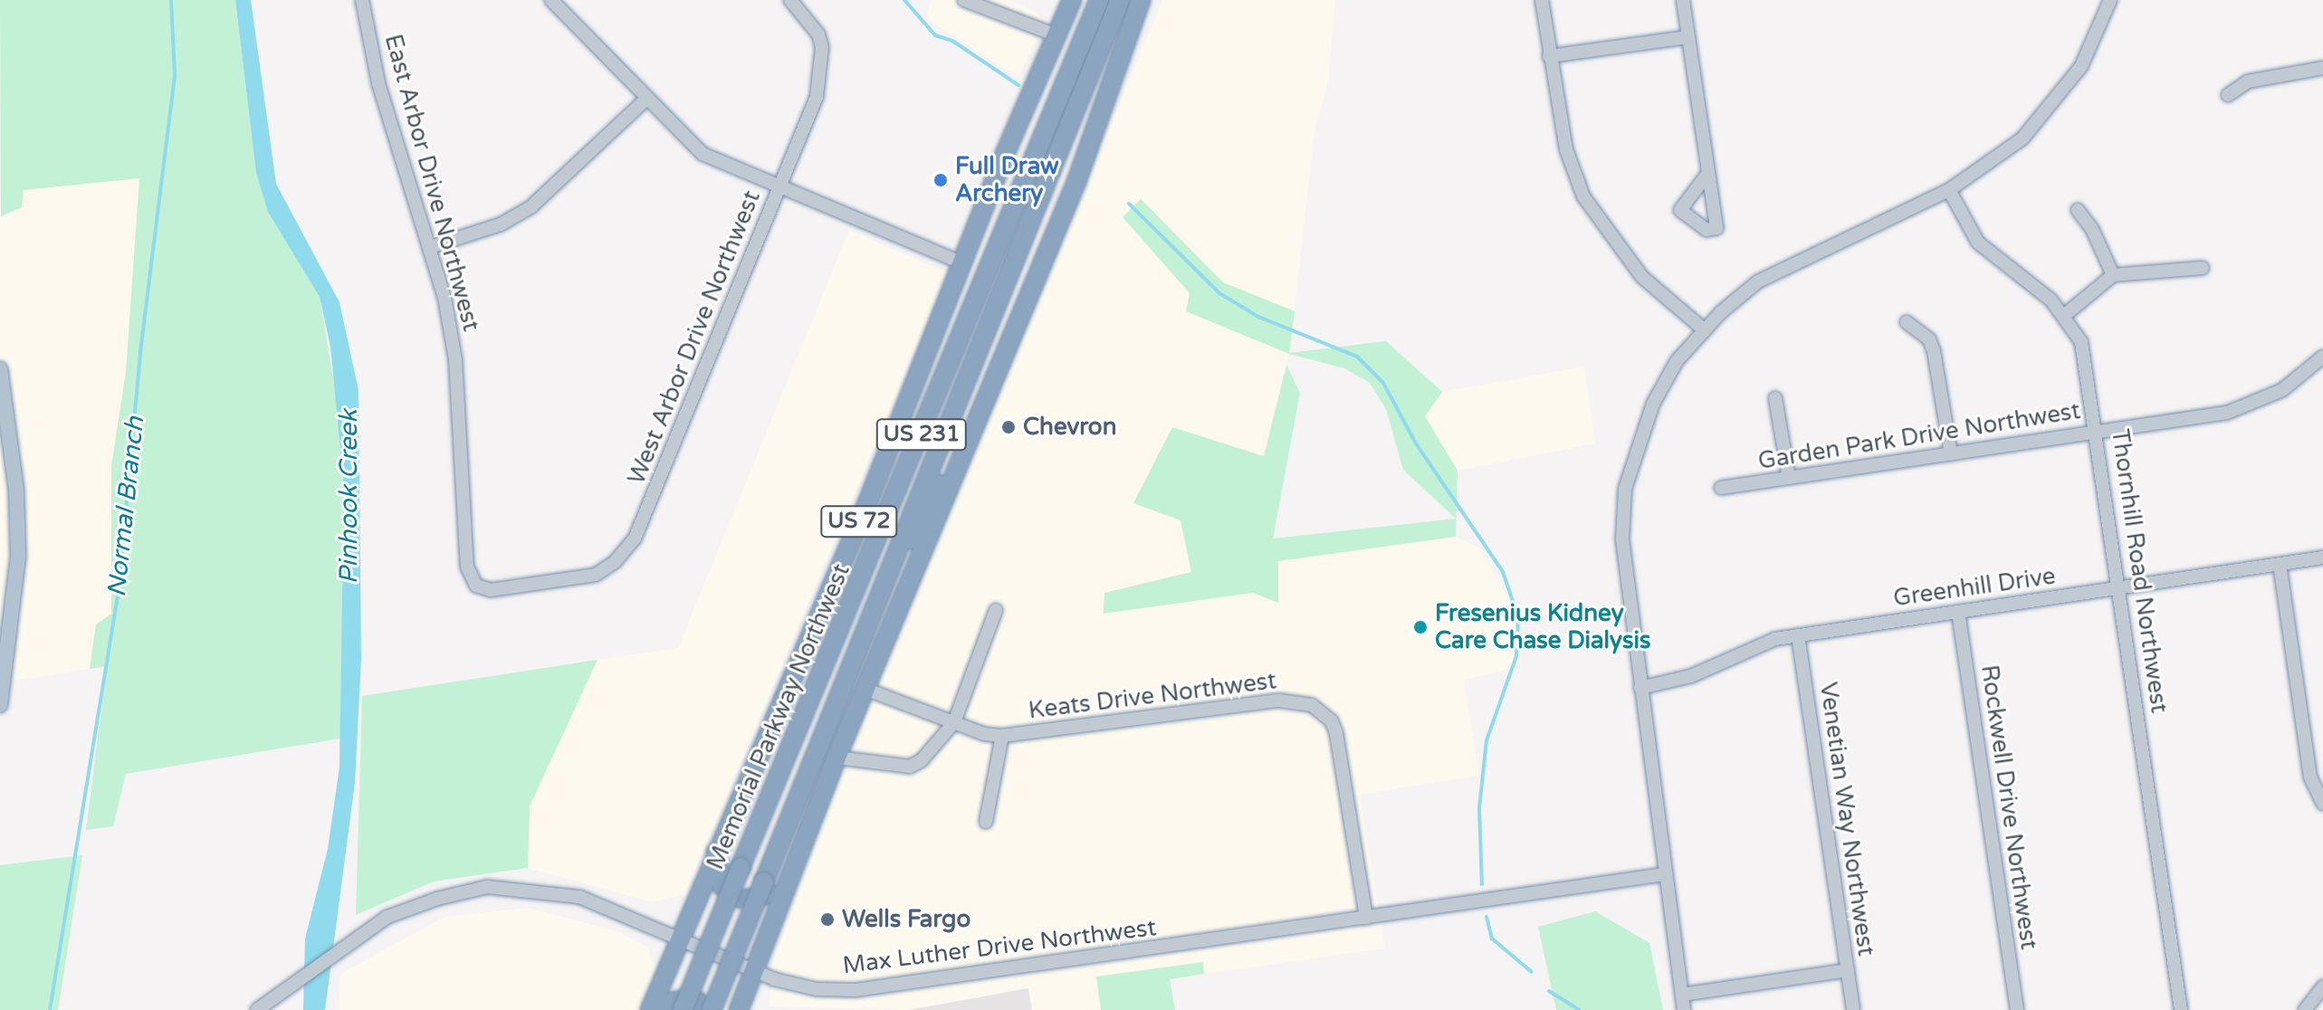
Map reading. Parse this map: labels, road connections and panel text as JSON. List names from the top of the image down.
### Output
{
  "streets": {
    "highway": ["US 231", "US 72", "Memorial Parkway Northwest"],
    "street": [
      "East Arbor Drive Northwest",
      "West Arbor Drive Northwest",
      "Garden Park Drive Northwest",
      "Thornhill Road Northwest",
      "Greenhill Drive",
      "Keats Drive Northwest",
      "Rockwell Drive Northwest",
      "Venetian Way Northwest",
      "Max Luther Drive Northwest"
    ]
  },
  "crossings": [
    ["East Arbor Drive Northwest", "West Arbor Drive Northwest"],
    ["Garden Park Drive Northwest", "Thornhill Road Northwest"],
    ["US 72", "Keats Drive Northwest"],
    ["US 72", "Max Luther Drive Northwest"],
    ["Thornhill Road Northwest", "Greenhill Drive"],
    ["Greenhill Drive", "Rockwell Drive Northwest"],
    ["Greenhill Drive", "Venetian Way Northwest"],
    ["Keats Drive Northwest", "Max Luther Drive Northwest"]
  ],
  "water": ["Pinhook Creek", "Normal Branch"],
  "places": [
    "Full Draw Archery",
    "Chevron",
    "Fresenius Kidney Care Chase Dialysis",
    "Wells Fargo"
  ]
}
